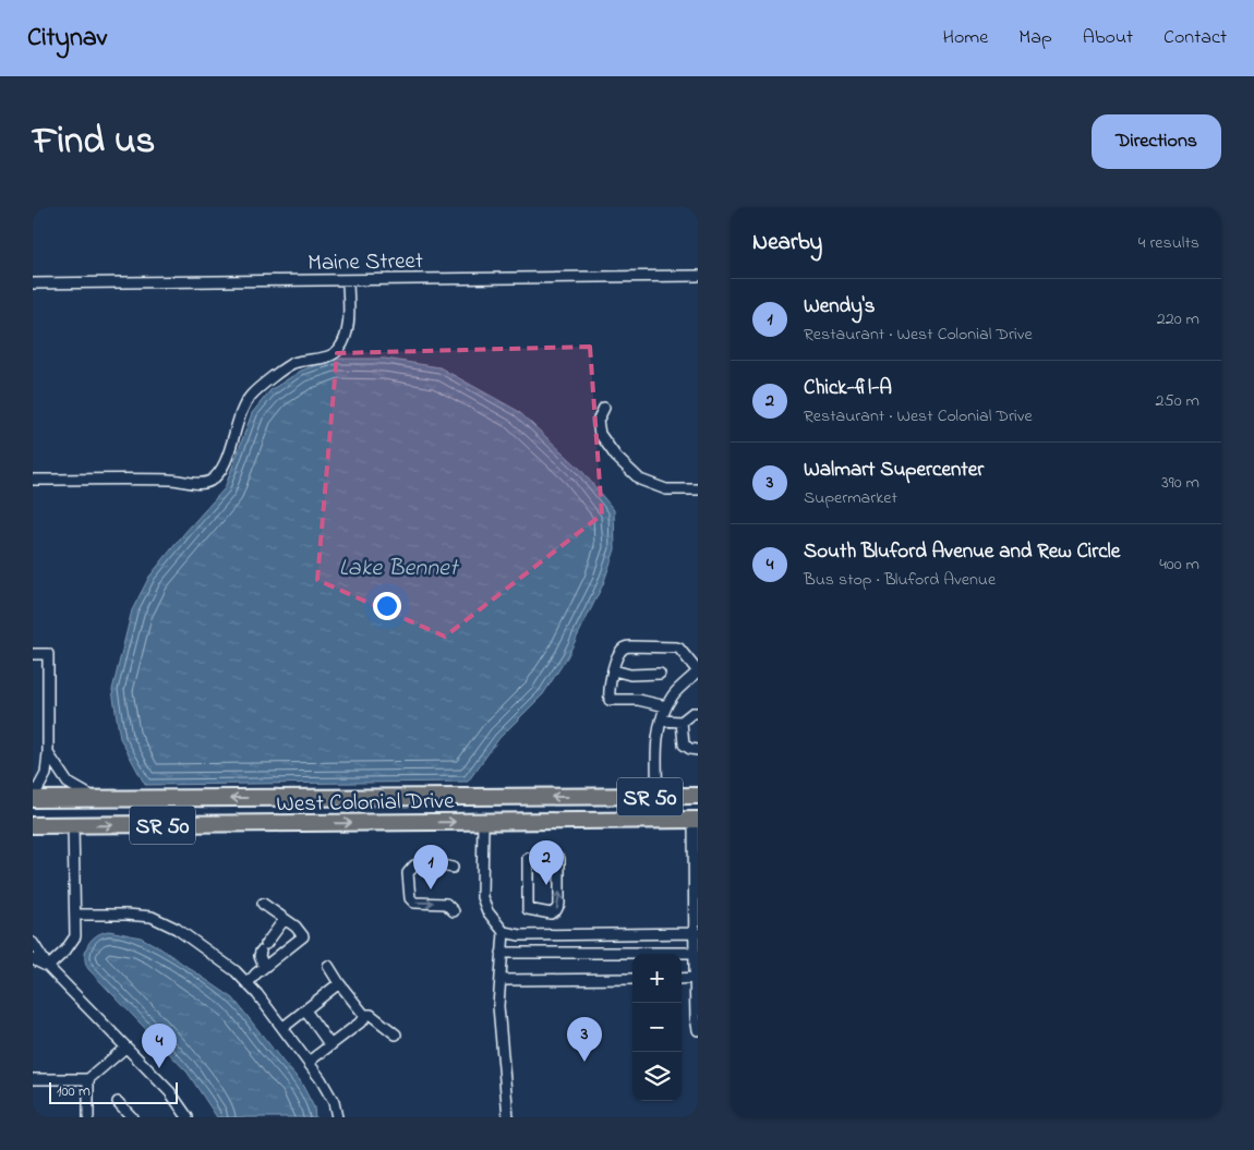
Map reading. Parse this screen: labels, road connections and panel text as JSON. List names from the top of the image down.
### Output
{
  "streets": {
    "highway": ["SR 50", "West Colonial Drive"],
    "street": ["Maine Street"]
  },
  "water": ["Lake Bennet"],
  "scale_bar": "100 m",
  "page": {
    "header": "Citynav",
    "nav": [
      "Home",
      "Map",
      "About",
      "Contact"
    ],
    "title": "Find us",
    "buttons": "Directions",
    "heading": ["Nearby", "4 results"],
    "list": [
      {
        "mark": "1",
        "name": "Wendy's",
        "note": "Restaurant · West Colonial Drive",
        "value": "220 m"
      },
      {
        "mark": "2",
        "name": "Chick-fil-A",
        "note": "Restaurant · West Colonial Drive",
        "value": "250 m"
      },
      {
        "mark": "3",
        "name": "Walmart Supercenter",
        "note": "Supermarket",
        "value": "390 m"
      },
      {
        "mark": "4",
        "name": "South Bluford Avenue and Rew Circle",
        "note": "Bus stop · Bluford Avenue",
        "value": "400 m"
      }
    ],
    "pins": [
      "2",
      "1",
      "3",
      "4"
    ],
    "map_buttons": ["+", "−"],
    "scale": "100 m"
  }
}
